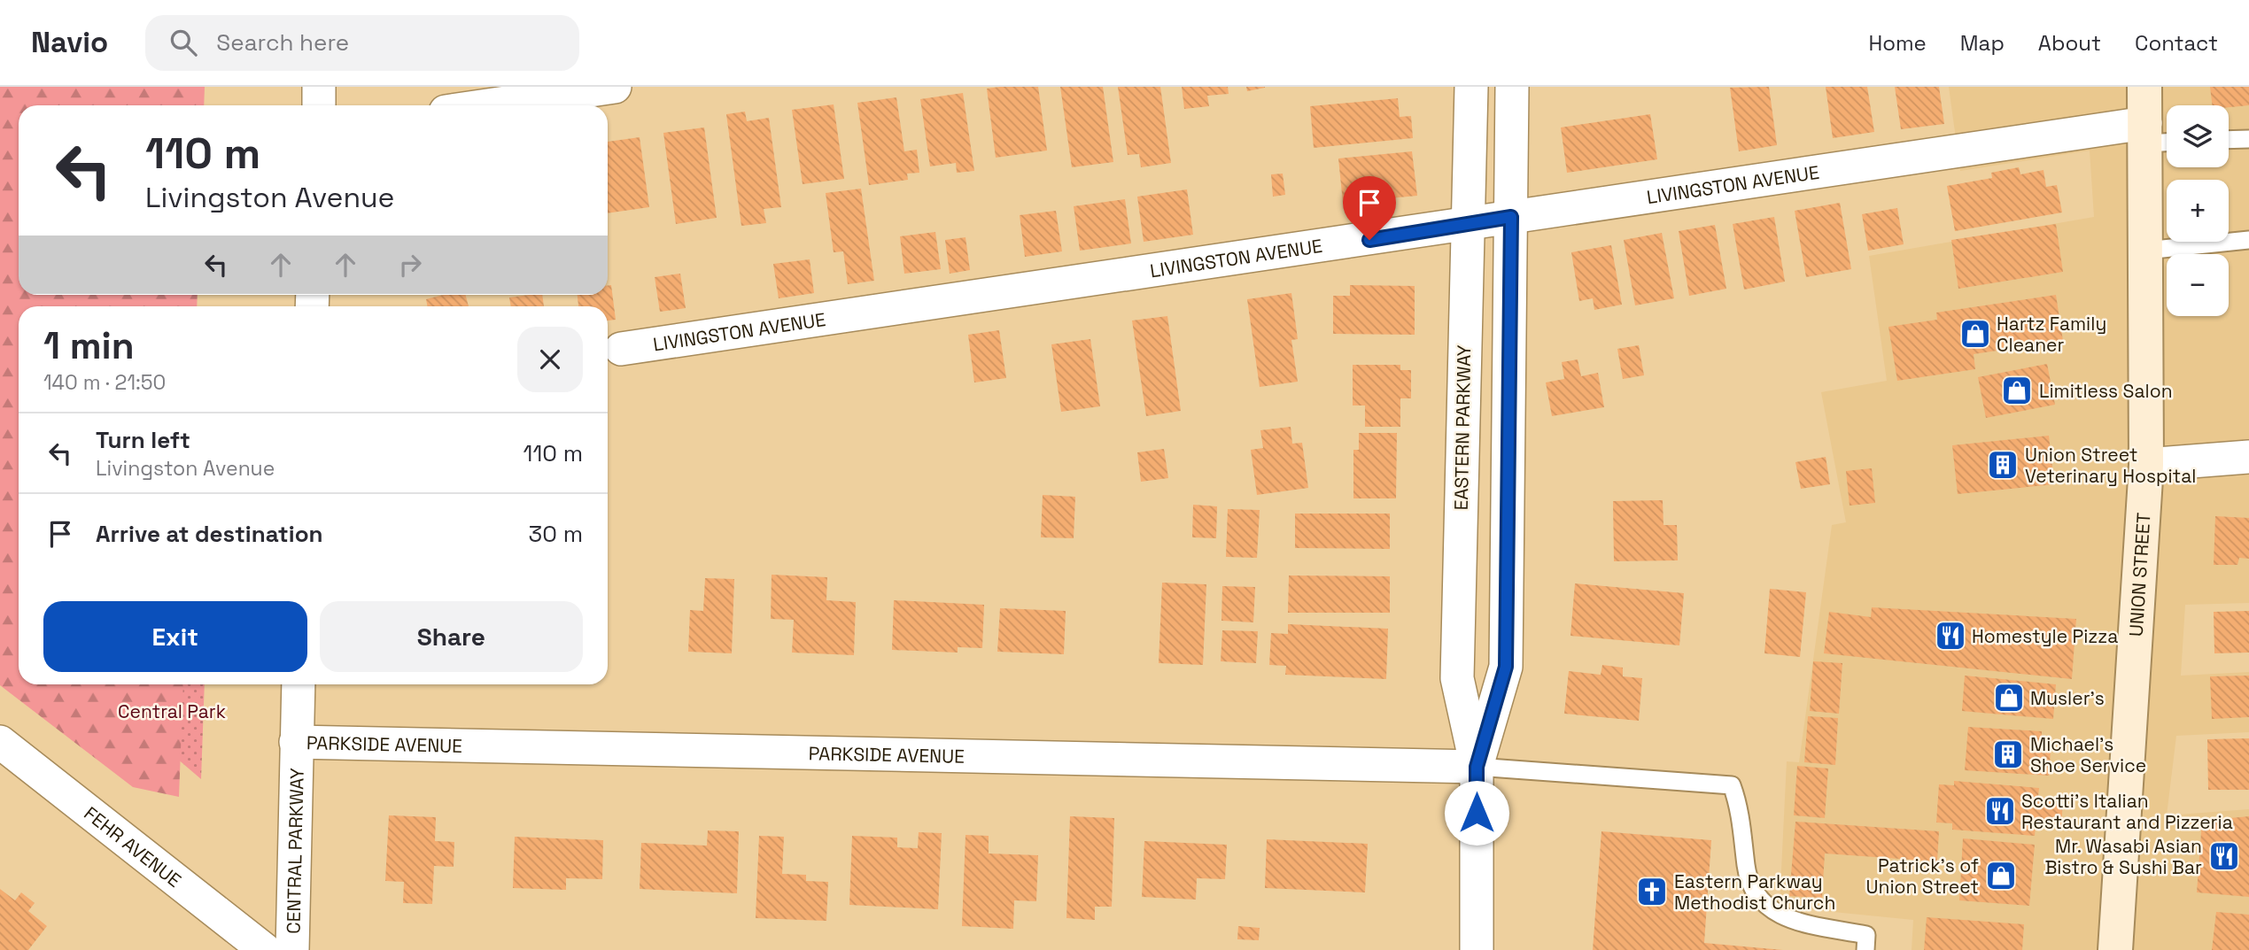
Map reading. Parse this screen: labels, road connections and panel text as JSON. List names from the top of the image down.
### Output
{
  "streets": {
    "main road": ["UNION STREET"],
    "street": [
      "LIVINGSTON AVENUE",
      "EASTERN PARKWAY",
      "PARKSIDE AVENUE",
      "FEHR AVENUE",
      "CENTRAL PARKWAY"
    ]
  },
  "crossings": [
    ["LIVINGSTON AVENUE", "EASTERN PARKWAY"],
    ["LIVINGSTON AVENUE", "UNION STREET"],
    ["EASTERN PARKWAY", "PARKSIDE AVENUE"],
    ["PARKSIDE AVENUE", "CENTRAL PARKWAY"]
  ],
  "parks": ["Central Park"],
  "places": {
    "shop": [
      "Hartz Family Cleaner",
      "Limitless Salon",
      "Musler's",
      "Patrick's of Union Street"
    ],
    "building": ["Union Street Veterinary Hospital", "Michael's Shoe Service"],
    "restaurant": ["Homestyle Pizza", "Scotti's Italian Restaurant and Pizzeria", "Mr. Wasabi Asian Bistro & Sushi Bar"],
    "church": ["Eastern Parkway Methodist Church"]
  },
  "page": {
    "header": "Navio",
    "search": "Search here",
    "nav": [
      "Home",
      "Map",
      "About",
      "Contact"
    ],
    "map_buttons": ["+", "−"],
    "turn": ["110 m", "Livingston Avenue"],
    "heading": ["1 min", "140 m · 21:50"],
    "list": [
      {
        "name": "Turn left",
        "note": "Livingston Avenue",
        "value": "110 m"
      },
      {
        "name": "Arrive at destination",
        "value": "30 m"
      }
    ],
    "buttons": ["Exit", "Share"]
  }
}
